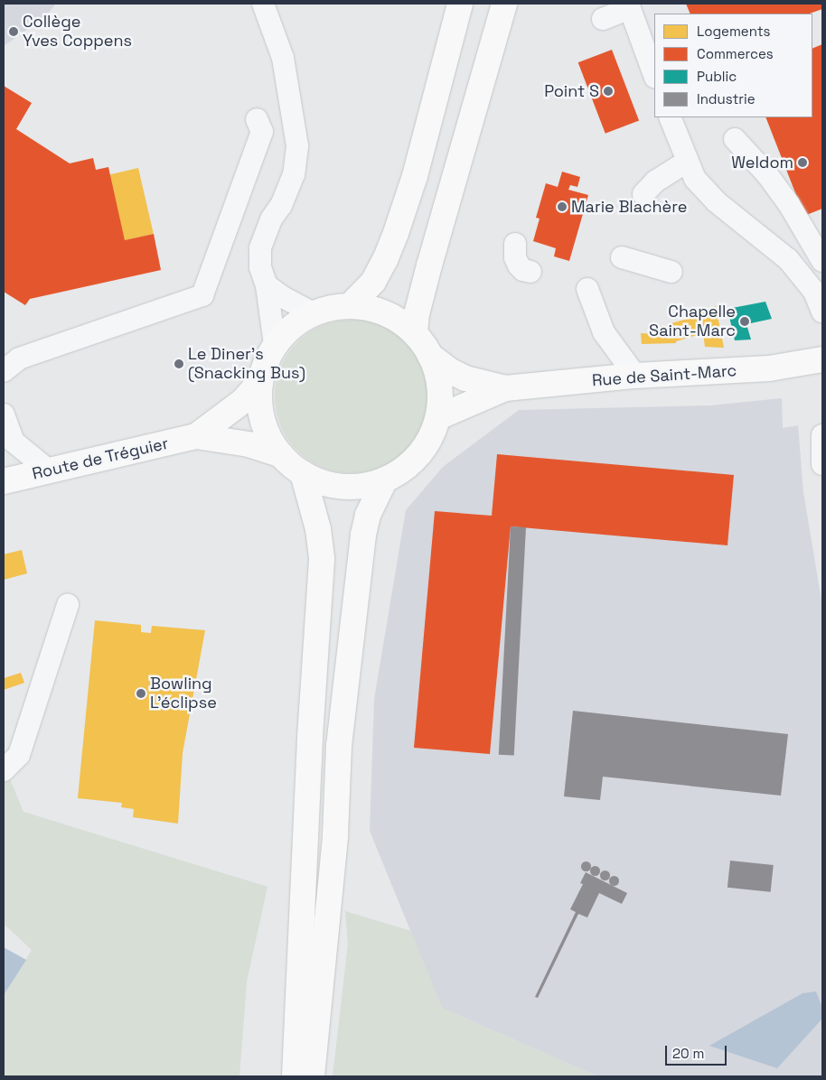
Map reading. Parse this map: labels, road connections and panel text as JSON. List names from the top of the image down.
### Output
{
  "streets": {
    "main road": ["Rue de Saint-Marc", "Route de Tréguier"]
  },
  "places": [
    "Collège Yves Coppens",
    "Point S",
    "Weldom",
    "Marie Blachère",
    "Chapelle Saint-Marc",
    "Le Diner's (Snacking Bus)",
    "Bowling L'éclipse"
  ],
  "legend": [
    "Logements",
    "Commerces",
    "Public",
    "Industrie"
  ],
  "scale_bar": "20 m"
}
